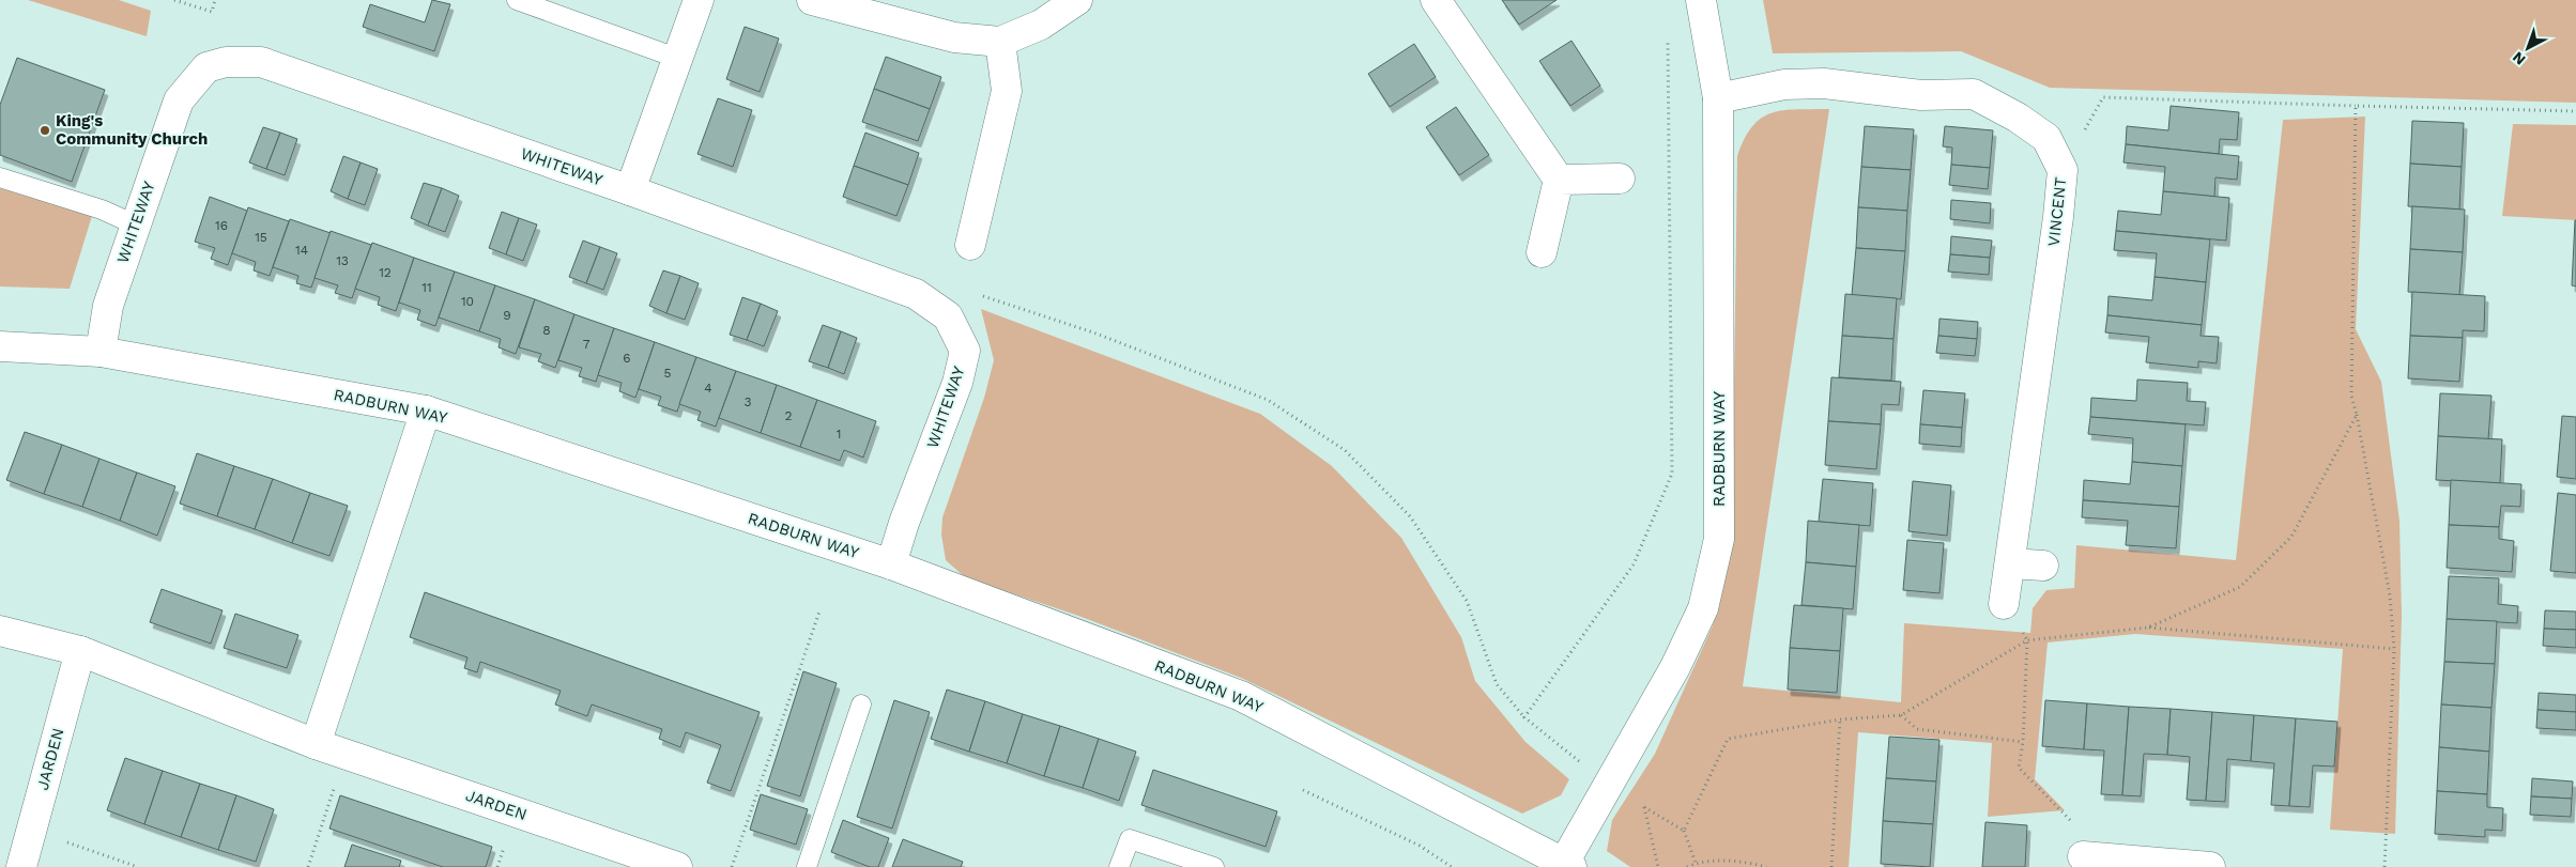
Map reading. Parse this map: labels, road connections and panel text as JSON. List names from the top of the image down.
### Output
{
  "streets": {
    "street": [
      "WHITEWAY",
      "VINCENT",
      "RADBURN WAY",
      "JARDEN"
    ]
  },
  "crossings": [
    ["WHITEWAY", "RADBURN WAY"],
    ["VINCENT", "RADBURN WAY"]
  ],
  "places": ["King's Community Church"],
  "house_numbers": [
    "16",
    "15",
    "14",
    "13",
    "12",
    "11",
    "10",
    "9",
    "8",
    "7",
    "6",
    "5",
    "4",
    "3",
    "2",
    "1"
  ],
  "north": "bottom left"
}
